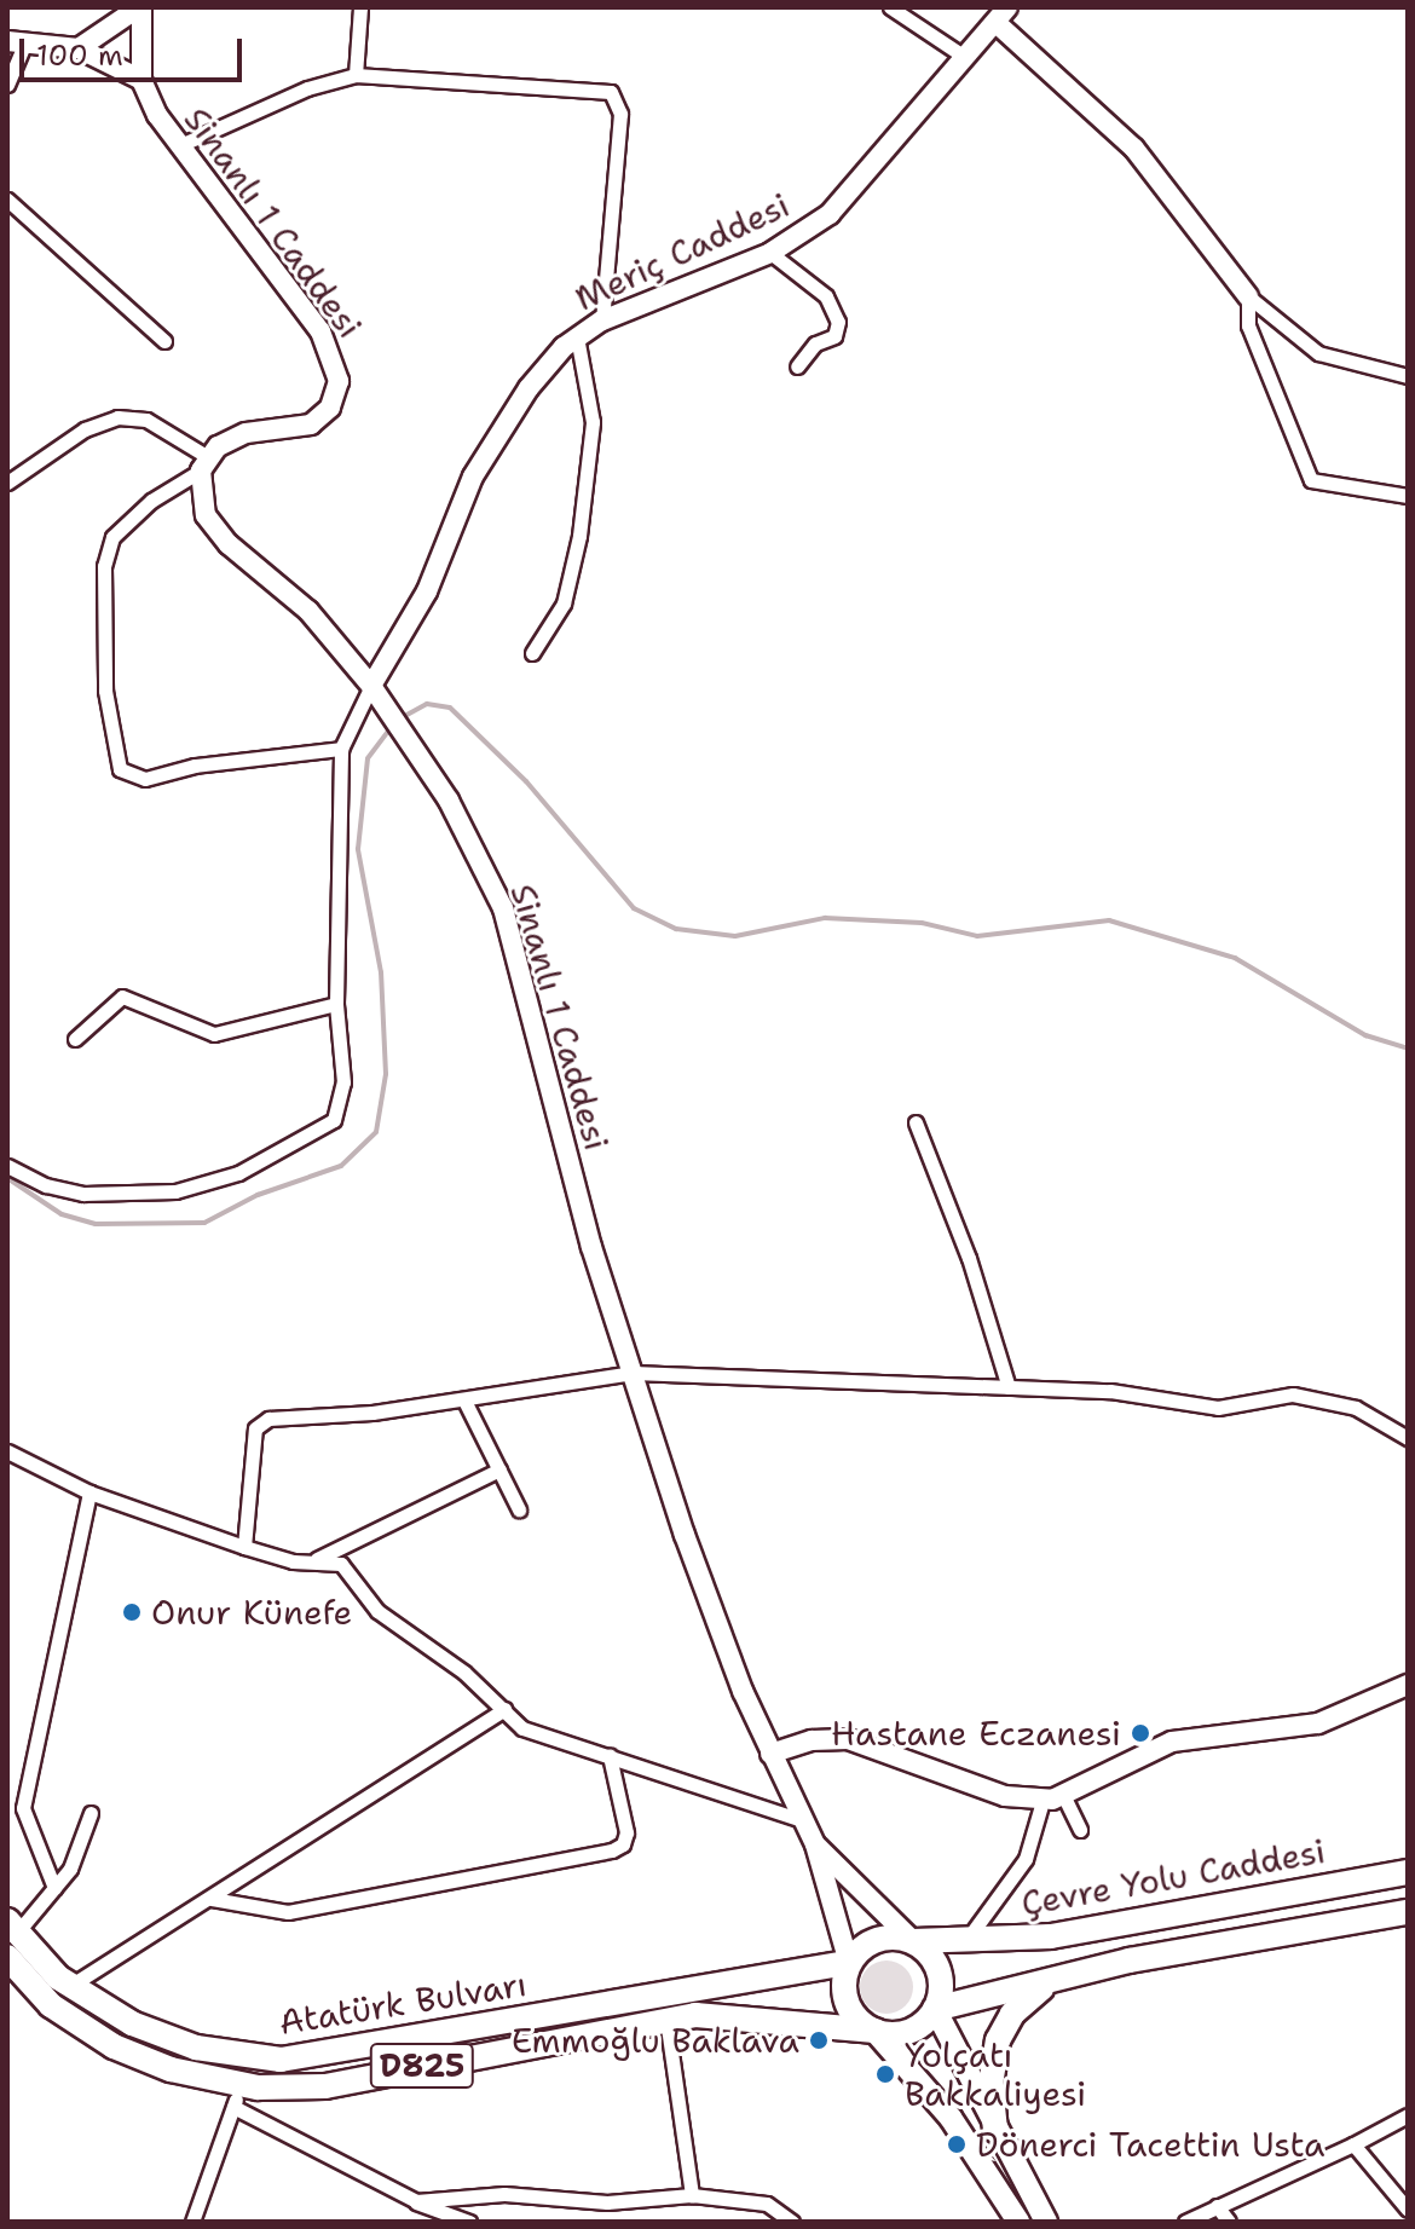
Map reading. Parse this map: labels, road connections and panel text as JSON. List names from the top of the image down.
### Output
{
  "streets": {
    "highway": ["Çevre Yolu Caddesi", "Atatürk Bulvarı", "D825"],
    "main road": ["Sinanlı 1 Caddesi", "Meriç Caddesi"]
  },
  "crossings": [
    ["Sinanlı 1 Caddesi", "Meriç Caddesi"],
    ["Sinanlı 1 Caddesi", "Çevre Yolu Caddesi"],
    ["Sinanlı 1 Caddesi", "Atatürk Bulvarı"],
    ["Çevre Yolu Caddesi", "Atatürk Bulvarı"]
  ],
  "places": [
    "Onur Künefe",
    "Hastane Eczanesi",
    "Emmoğlu Baklava",
    "Yolçatı Bakkaliyesi",
    "Dönerci Tacettin Usta"
  ],
  "scale_bar": "100 m"
}
